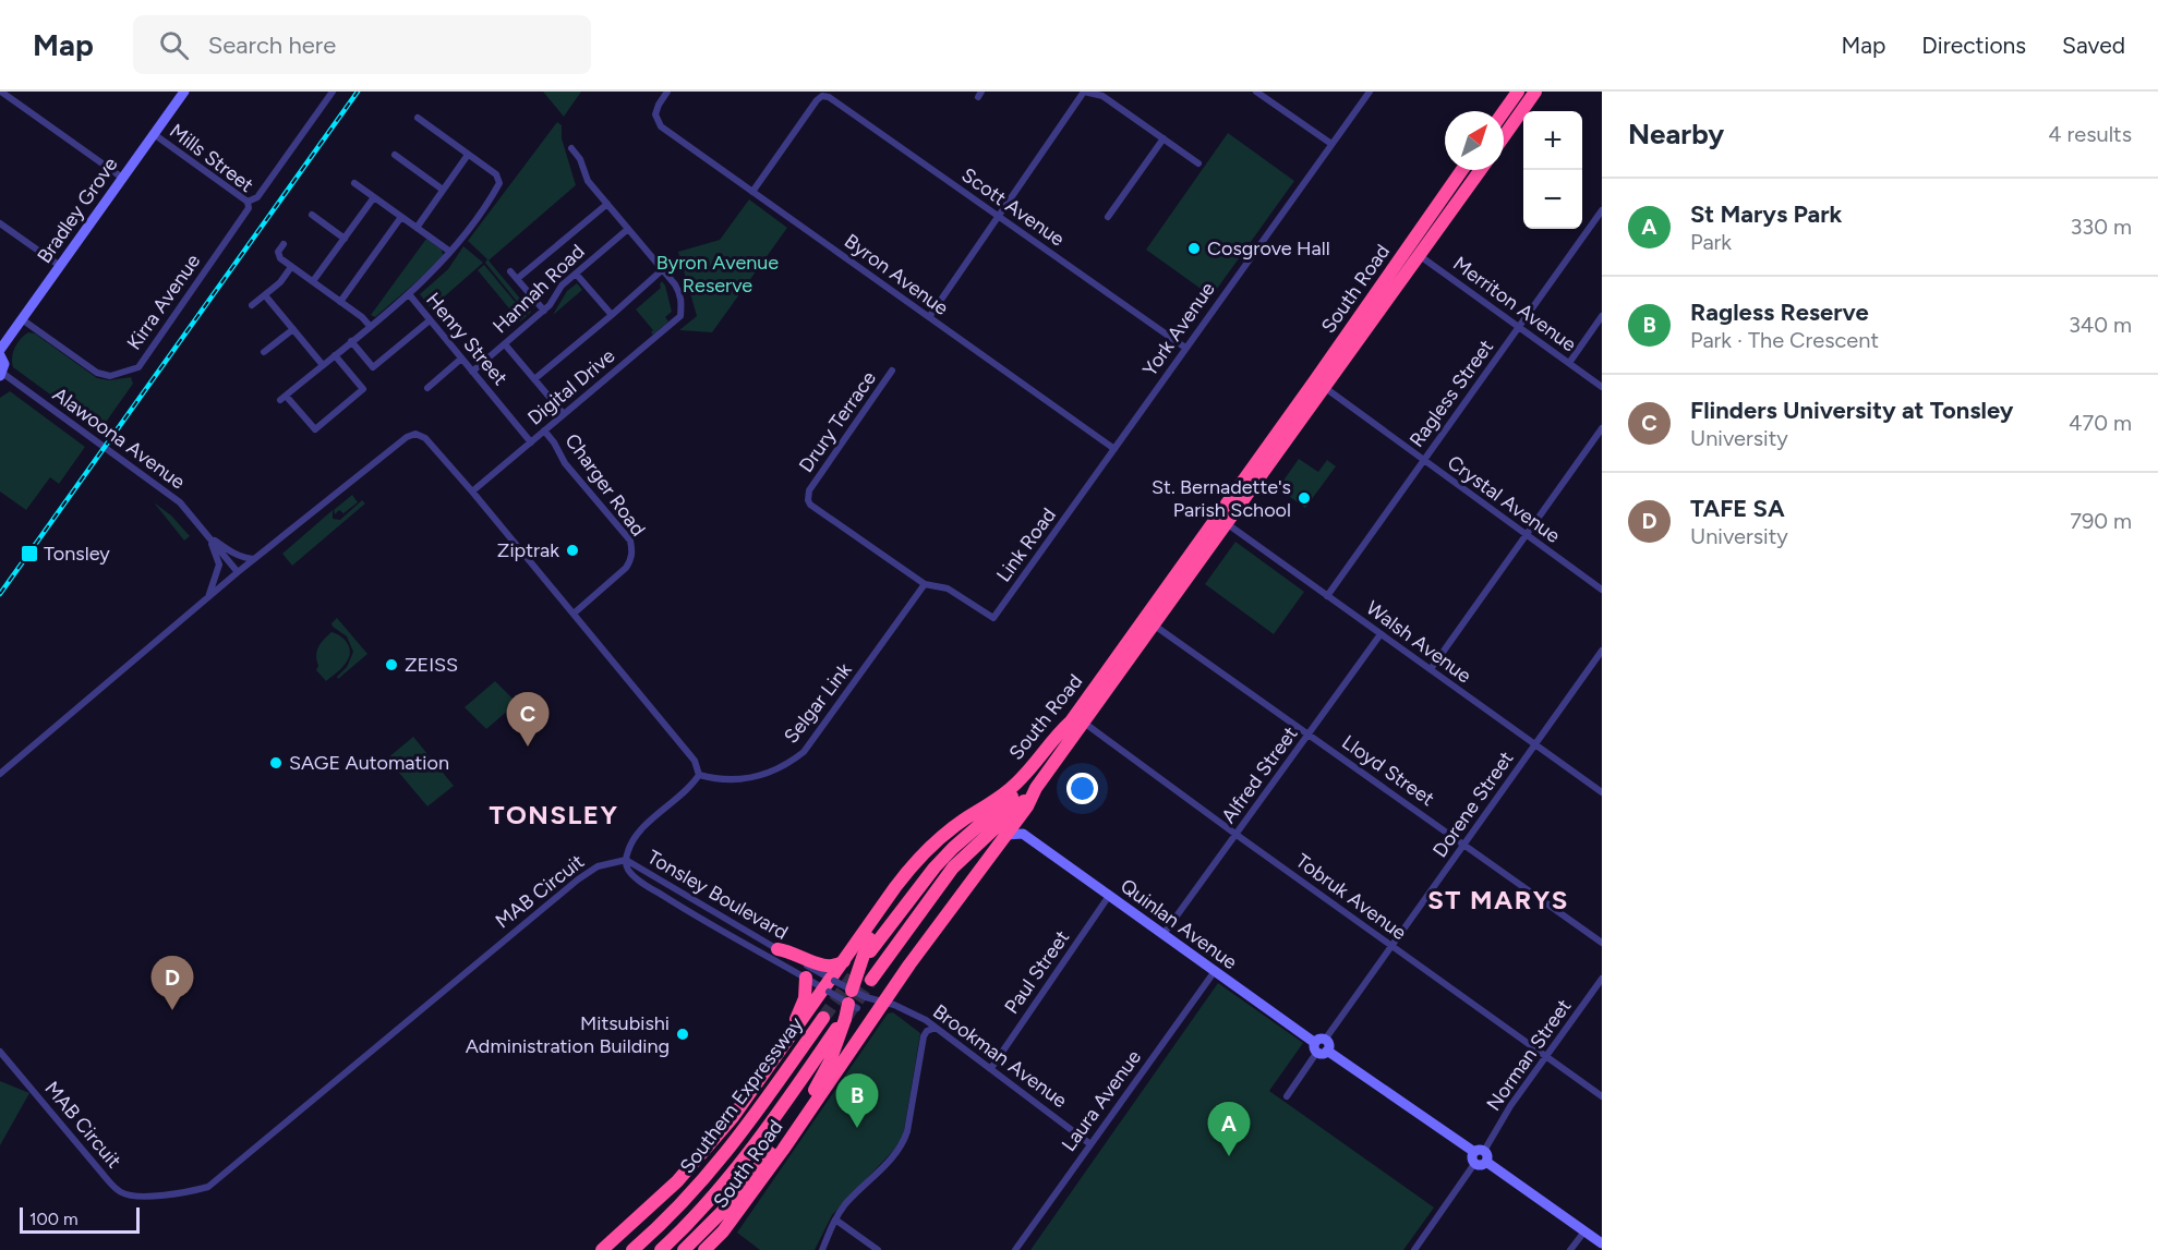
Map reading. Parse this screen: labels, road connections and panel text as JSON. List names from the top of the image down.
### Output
{
  "streets": {
    "highway": ["South Road", "Southern Expressway"],
    "street": [
      "Mills Street",
      "Scott Avenue",
      "Bradley Grove",
      "Byron Avenue",
      "Hannah Road",
      "Kirra Avenue",
      "Merriton Avenue",
      "York Avenue",
      "Henry Street",
      "Digital Drive",
      "Ragless Street",
      "Drury Terrace",
      "Alawoona Avenue",
      "Charger Road",
      "Crystal Avenue",
      "Link Road",
      "Walsh Avenue",
      "Selgar Link",
      "Lloyd Street",
      "Alfred Street",
      "Dorene Street",
      "MAB Circuit",
      "Tonsley Boulevard",
      "Tobruk Avenue",
      "Quinlan Avenue",
      "Paul Street",
      "Norman Street",
      "Brookman Avenue",
      "Laura Avenue"
    ]
  },
  "crossings": [
    ["Mills Street", "Bradley Grove"],
    ["Mills Street", "Kirra Avenue"],
    ["Scott Avenue", "Byron Avenue"],
    ["Scott Avenue", "York Avenue"],
    ["Bradley Grove", "Kirra Avenue"],
    ["Byron Avenue", "York Avenue"],
    ["Hannah Road", "Henry Street"],
    ["South Road", "Merriton Avenue"],
    ["South Road", "Crystal Avenue"],
    ["South Road", "Walsh Avenue"],
    ["South Road", "Lloyd Street"],
    ["South Road", "Tonsley Boulevard"],
    ["South Road", "Tobruk Avenue"],
    ["South Road", "Brookman Avenue"],
    ["Merriton Avenue", "Ragless Street"],
    ["York Avenue", "Link Road"],
    ["Henry Street", "Digital Drive"],
    ["Digital Drive", "Charger Road"],
    ["Ragless Street", "Crystal Avenue"],
    ["Ragless Street", "Walsh Avenue"],
    ["Drury Terrace", "Link Road"],
    ["Drury Terrace", "Selgar Link"],
    ["Link Road", "Selgar Link"],
    ["Walsh Avenue", "Alfred Street"],
    ["Walsh Avenue", "Dorene Street"],
    ["Lloyd Street", "Alfred Street"],
    ["Lloyd Street", "Dorene Street"],
    ["Alfred Street", "Tobruk Avenue"],
    ["Alfred Street", "Quinlan Avenue"],
    ["Dorene Street", "Tobruk Avenue"],
    ["Dorene Street", "Quinlan Avenue"],
    ["MAB Circuit", "Tonsley Boulevard"],
    ["Tonsley Boulevard", "Brookman Avenue"],
    ["Tobruk Avenue", "Norman Street"],
    ["Quinlan Avenue", "Paul Street"],
    ["Quinlan Avenue", "Norman Street"],
    ["Quinlan Avenue", "Laura Avenue"],
    ["Paul Street", "Brookman Avenue"],
    ["Brookman Avenue", "Laura Avenue"]
  ],
  "districts": ["TONSLEY", "ST MARYS"],
  "parks": ["Byron Avenue Reserve"],
  "places": {
    "other": [
      "Cosgrove Hall",
      "St. Bernadette's Parish School",
      "Ziptrak",
      "ZEISS",
      "SAGE Automation",
      "Mitsubishi Administration Building"
    ],
    "transit": ["Tonsley"]
  },
  "scale_bar": "100 m",
  "north": "top right",
  "page": {
    "header": "Map",
    "search": "Search here",
    "nav": ["Map", "Directions", "Saved"],
    "heading": ["Nearby", "4 results"],
    "map_buttons": ["+", "−"],
    "list": [
      {
        "mark": "A",
        "name": "St Marys Park",
        "note": "Park",
        "value": "330 m"
      },
      {
        "mark": "B",
        "name": "Ragless Reserve",
        "note": "Park · The Crescent",
        "value": "340 m"
      },
      {
        "mark": "C",
        "name": "Flinders University at Tonsley",
        "note": "University",
        "value": "470 m"
      },
      {
        "mark": "D",
        "name": "TAFE SA",
        "note": "University",
        "value": "790 m"
      }
    ],
    "pins": [
      "C",
      "D",
      "B",
      "A"
    ],
    "scale": "100 m"
  }
}
